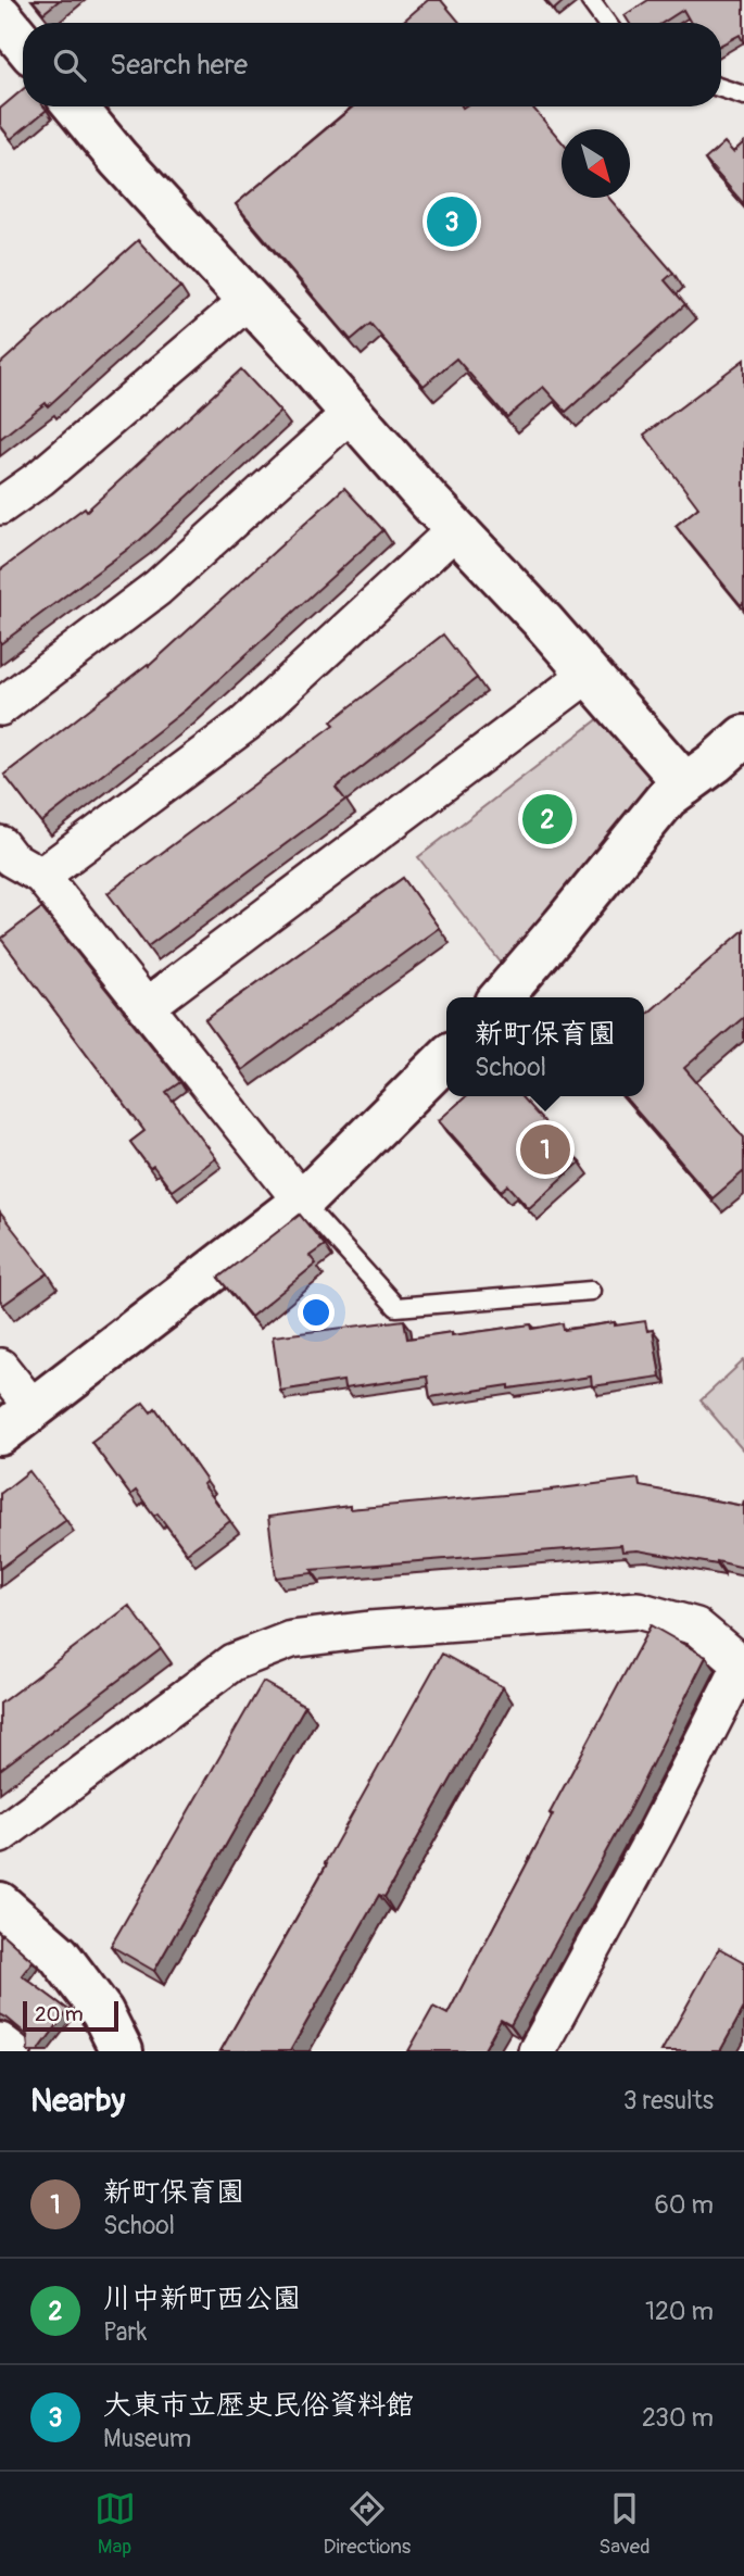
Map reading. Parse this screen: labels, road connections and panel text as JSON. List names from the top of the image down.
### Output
{
  "scale_bar": "20 m",
  "north": "bottom right",
  "page": {
    "search": "Search here",
    "pins": ["3", "2", "1"],
    "popup": ["新町保育園", "School"],
    "scale": "20 m",
    "heading": ["Nearby", "3 results"],
    "list": [
      {
        "mark": "1",
        "name": "新町保育園",
        "note": "School",
        "value": "60 m"
      },
      {
        "mark": "2",
        "name": "川中新町西公園",
        "note": "Park",
        "value": "120 m"
      },
      {
        "mark": "3",
        "name": "大東市立歴史民俗資料館",
        "note": "Museum",
        "value": "230 m"
      }
    ],
    "nav": ["Map", "Directions", "Saved"]
  }
}
